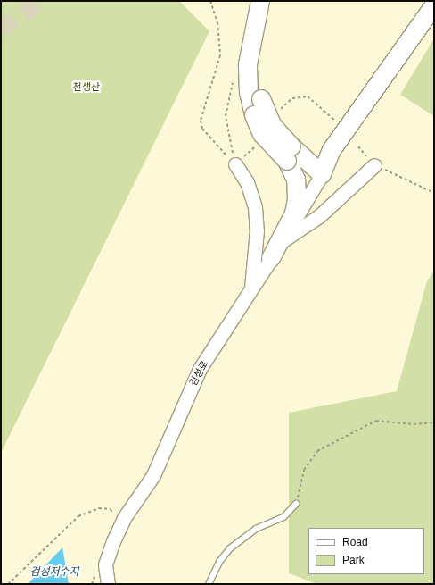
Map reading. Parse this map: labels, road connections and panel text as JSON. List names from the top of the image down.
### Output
{
  "streets": {
    "street": ["검성로"]
  },
  "water": ["검성저수지"],
  "parks": ["천생산"],
  "legend": ["Road", "Park"]
}
